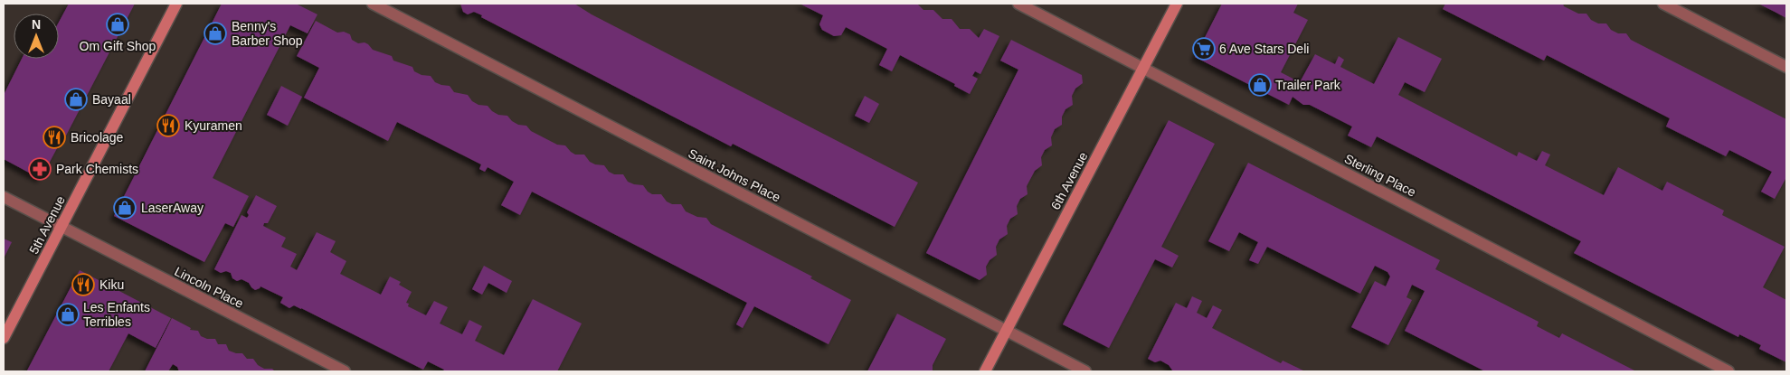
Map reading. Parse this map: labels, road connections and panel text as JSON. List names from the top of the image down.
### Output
{
  "streets": {
    "street": [
      "Saint Johns Place",
      "Sterling Place",
      "6th Avenue",
      "5th Avenue",
      "Lincoln Place"
    ]
  },
  "crossings": [
    ["Saint Johns Place", "6th Avenue"],
    ["Sterling Place", "6th Avenue"],
    ["5th Avenue", "Lincoln Place"]
  ],
  "places": {
    "shop": [
      "Om Gift Shop",
      "Benny's Barber Shop",
      "Trailer Park",
      "Bayaal",
      "LaserAway",
      "Les Enfants Terribles"
    ],
    "supermarket": ["6 Ave Stars Deli"],
    "restaurant": ["Kyuramen", "Bricolage", "Kiku"],
    "pharmacy": ["Park Chemists"]
  },
  "north": "top"
}
